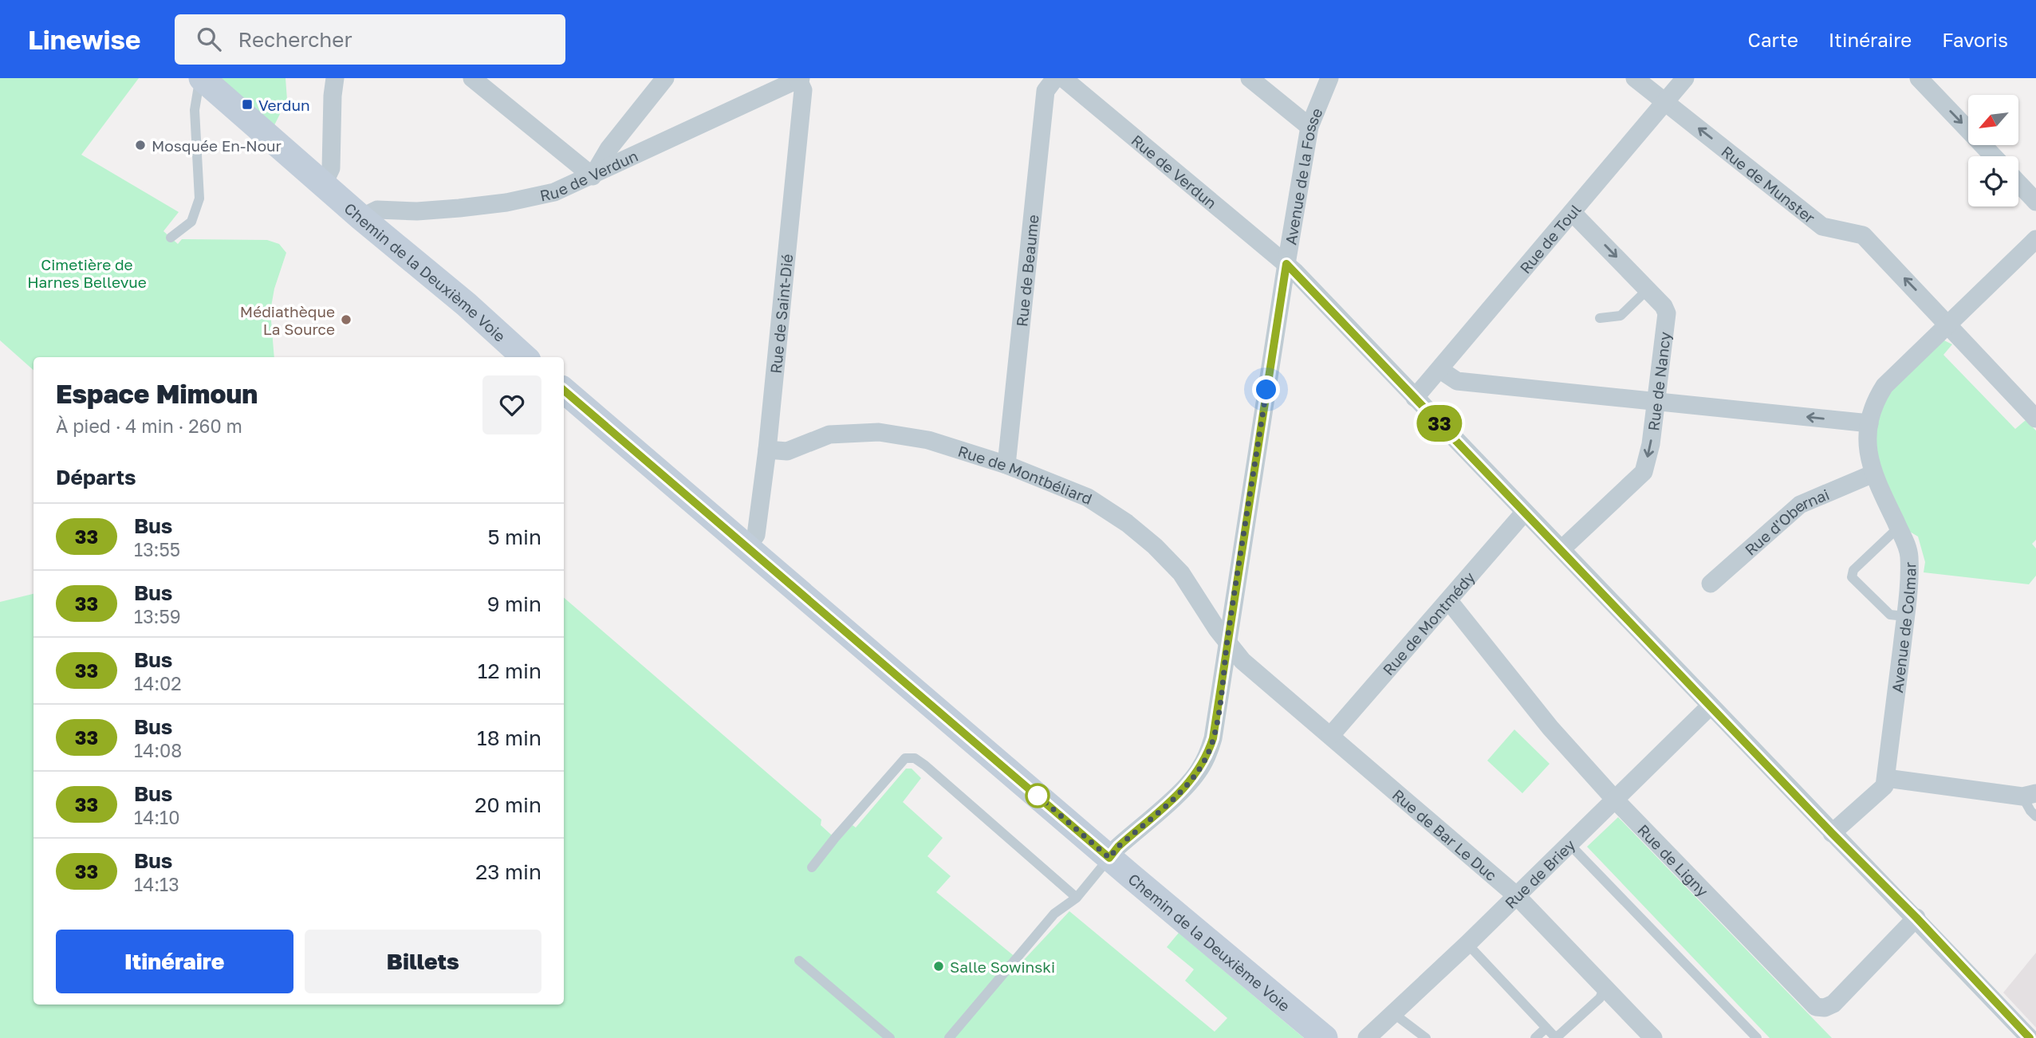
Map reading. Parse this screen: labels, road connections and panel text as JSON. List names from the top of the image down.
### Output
{
  "streets": {
    "street": [
      "Rue de Verdun",
      "Avenue de la Fosse",
      "Rue de Munster",
      "Rue de Toul",
      "Rue de Beaume",
      "Chemin de la Deuxième Voie",
      "Rue de Saint-Dié",
      "Rue de Nancy",
      "Rue de Montbéliard",
      "Rue d'Obernai",
      "Rue de Montmédy",
      "Avenue de Colmar",
      "Rue de Bar Le Duc",
      "Rue de Ligny",
      "Rue de Briey"
    ]
  },
  "crossings": [
    ["Rue de Verdun", "Avenue de la Fosse"],
    ["Rue de Verdun", "Rue de Toul"],
    ["Rue de Verdun", "Chemin de la Deuxième Voie"],
    ["Rue de Verdun", "Rue de Saint-Dié"],
    ["Rue de Verdun", "Rue de Nancy"],
    ["Rue de Verdun", "Rue de Montmédy"],
    ["Rue de Verdun", "Rue de Ligny"],
    ["Rue de Verdun", "Rue de Briey"],
    ["Avenue de la Fosse", "Chemin de la Deuxième Voie"],
    ["Avenue de la Fosse", "Rue de Montbéliard"],
    ["Avenue de la Fosse", "Rue de Bar Le Duc"],
    ["Rue de Munster", "Rue de Toul"],
    ["Rue de Munster", "Avenue de Colmar"],
    ["Rue de Toul", "Rue de Nancy"],
    ["Rue de Beaume", "Rue de Montbéliard"],
    ["Chemin de la Deuxième Voie", "Rue de Saint-Dié"],
    ["Rue de Saint-Dié", "Rue de Montbéliard"],
    ["Rue de Montbéliard", "Rue de Bar Le Duc"],
    ["Rue d'Obernai", "Avenue de Colmar"],
    ["Rue de Montmédy", "Rue de Bar Le Duc"],
    ["Rue de Montmédy", "Rue de Ligny"],
    ["Rue de Bar Le Duc", "Rue de Briey"],
    ["Rue de Ligny", "Rue de Briey"]
  ],
  "parks": ["Cimetière de Harnes Bellevue"],
  "places": {
    "transit": ["Verdun"],
    "other": ["Mosquée En-Nour", "Médiathèque La Source", "Salle Sowinski"]
  },
  "lines": ["bus line 33"],
  "north": "bottom left",
  "page": {
    "header": "Linewise",
    "search": "Rechercher",
    "nav": ["Carte", "Itinéraire", "Favoris"],
    "on_map": "33",
    "heading": [
      ["Espace Mimoun", "À pied · 4 min · 260 m"],
      "Départs"
    ],
    "list": [
      {
        "mark": "33",
        "name": "Bus",
        "note": "13:55",
        "value": "5 min"
      },
      {
        "mark": "33",
        "name": "Bus",
        "note": "13:59",
        "value": "9 min"
      },
      {
        "mark": "33",
        "name": "Bus",
        "note": "14:02",
        "value": "12 min"
      },
      {
        "mark": "33",
        "name": "Bus",
        "note": "14:08",
        "value": "18 min"
      },
      {
        "mark": "33",
        "name": "Bus",
        "note": "14:10",
        "value": "20 min"
      },
      {
        "mark": "33",
        "name": "Bus",
        "note": "14:13",
        "value": "23 min"
      }
    ],
    "buttons": ["Itinéraire", "Billets"]
  }
}
